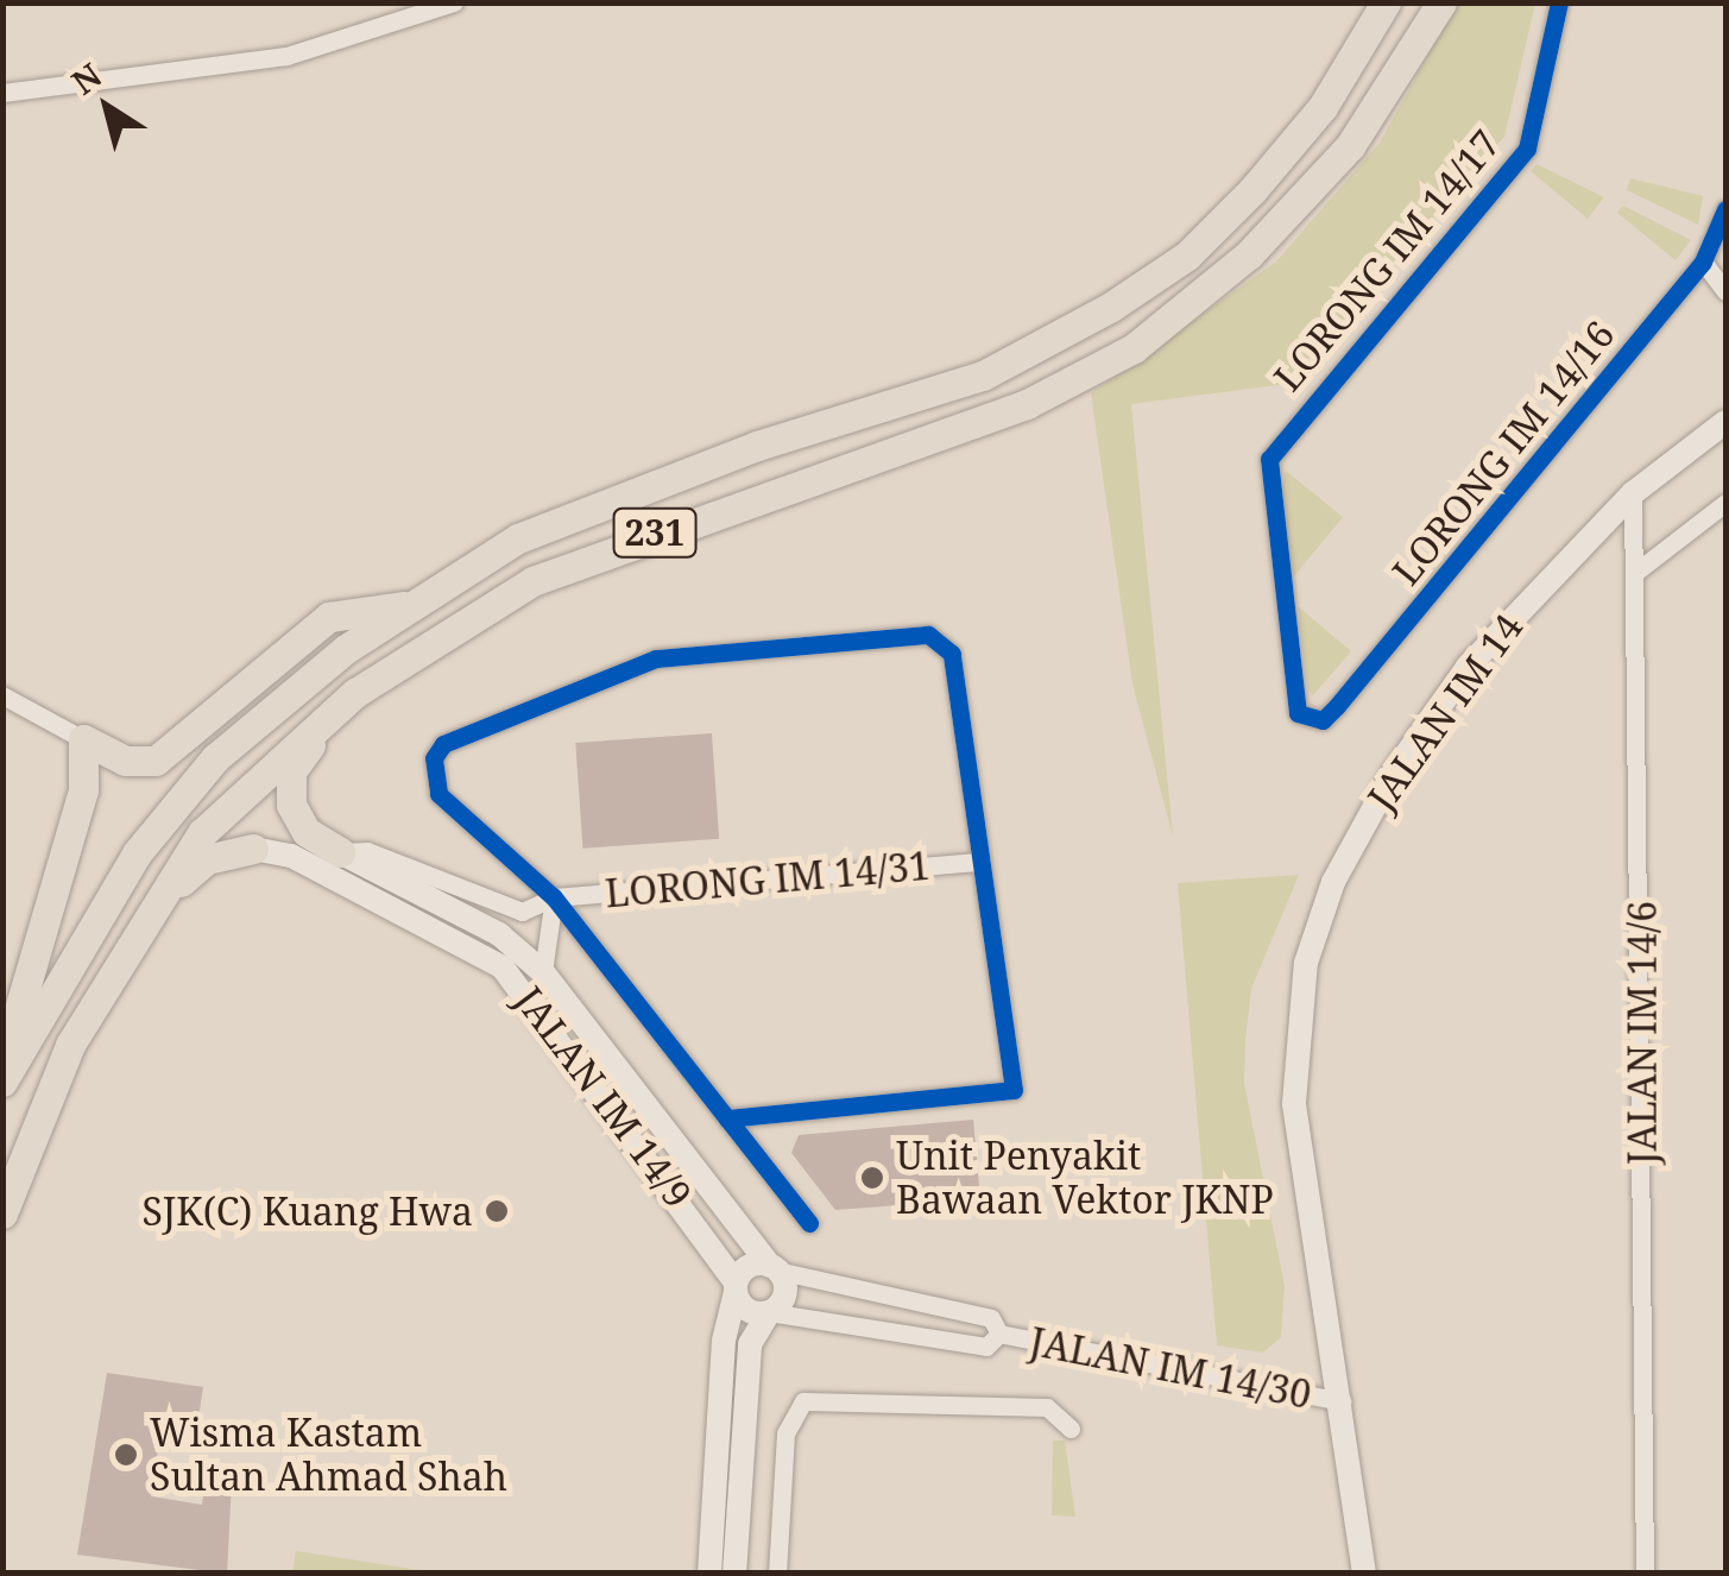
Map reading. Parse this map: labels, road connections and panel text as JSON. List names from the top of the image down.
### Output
{
  "streets": {
    "main road": ["231"],
    "street": [
      "LORONG IM 14/17",
      "LORONG IM 14/16",
      "JALAN IM 14",
      "LORONG IM 14/31",
      "JALAN IM 14/6",
      "JALAN IM 14/9",
      "JALAN IM 14/30"
    ]
  },
  "crossings": [
    ["LORONG IM 14/17", "LORONG IM 14/16"],
    ["JALAN IM 14", "JALAN IM 14/6"],
    ["JALAN IM 14", "JALAN IM 14/30"],
    ["LORONG IM 14/31", "JALAN IM 14/9"],
    ["JALAN IM 14/9", "JALAN IM 14/30"]
  ],
  "places": ["Unit Penyakit Bawaan Vektor JKNP", "SJK(C) Kuang Hwa", "Wisma Kastam Sultan Ahmad Shah"],
  "north": "top left"
}
